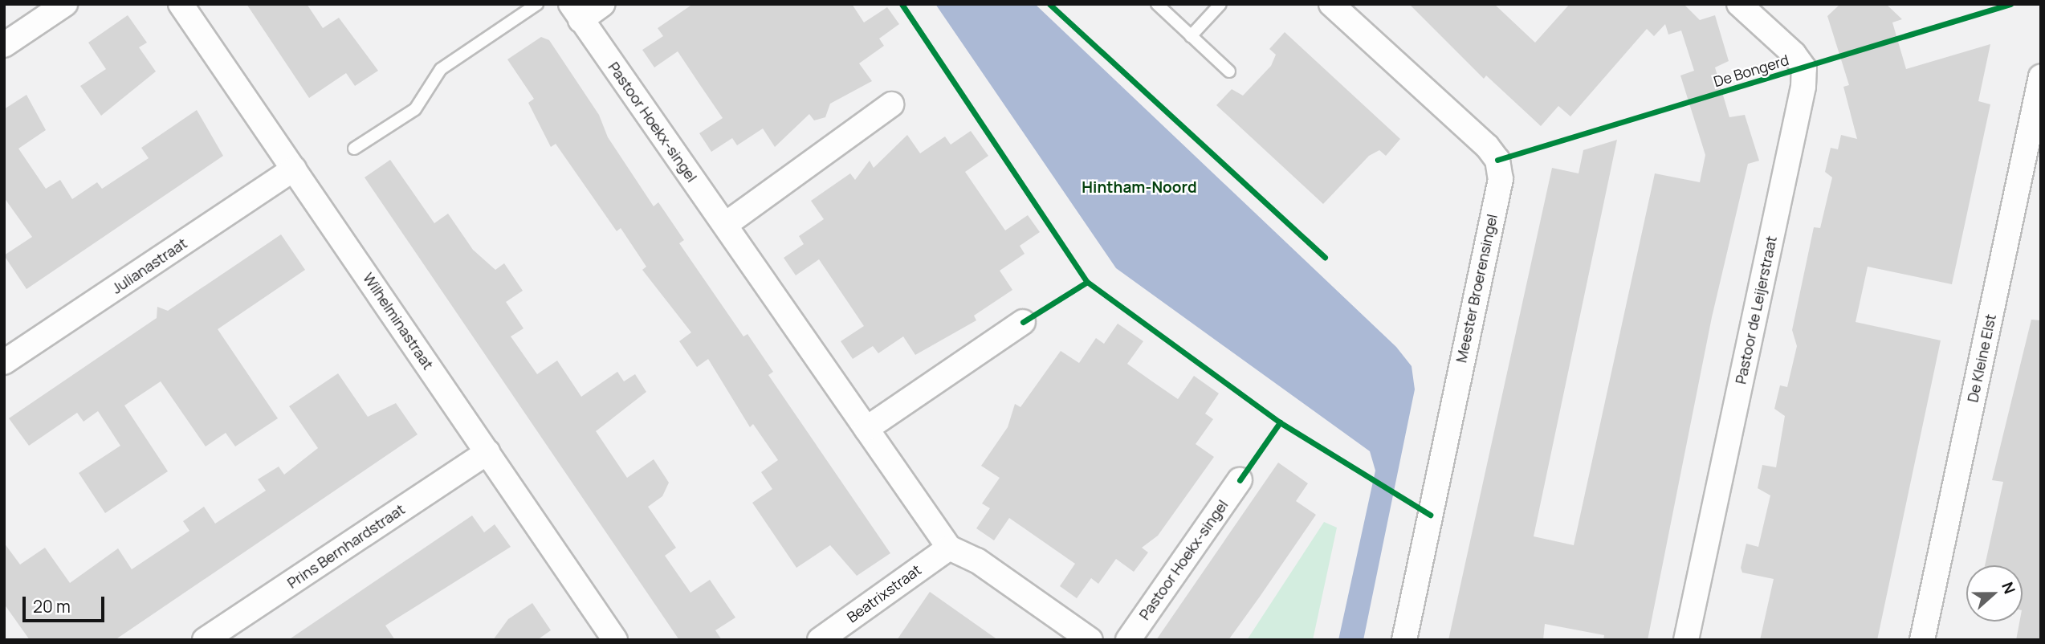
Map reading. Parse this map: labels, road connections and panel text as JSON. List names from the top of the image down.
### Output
{
  "streets": {
    "street": [
      "Pastoor Hoekx-singel",
      "Julianastraat",
      "Meester Broerensingel",
      "Pastoor de Leijerstraat",
      "Wilhelminastraat",
      "De Kleine Elst",
      "Prins Bernhardstraat",
      "Beatrixstraat"
    ],
    "cycle path": ["De Bongerd"]
  },
  "crossings": [
    ["Pastoor Hoekx-singel", "Beatrixstraat"],
    ["Julianastraat", "Wilhelminastraat"],
    ["Wilhelminastraat", "Prins Bernhardstraat"]
  ],
  "districts": ["Hintham-Noord"],
  "scale_bar": "20 m",
  "north": "right"
}
